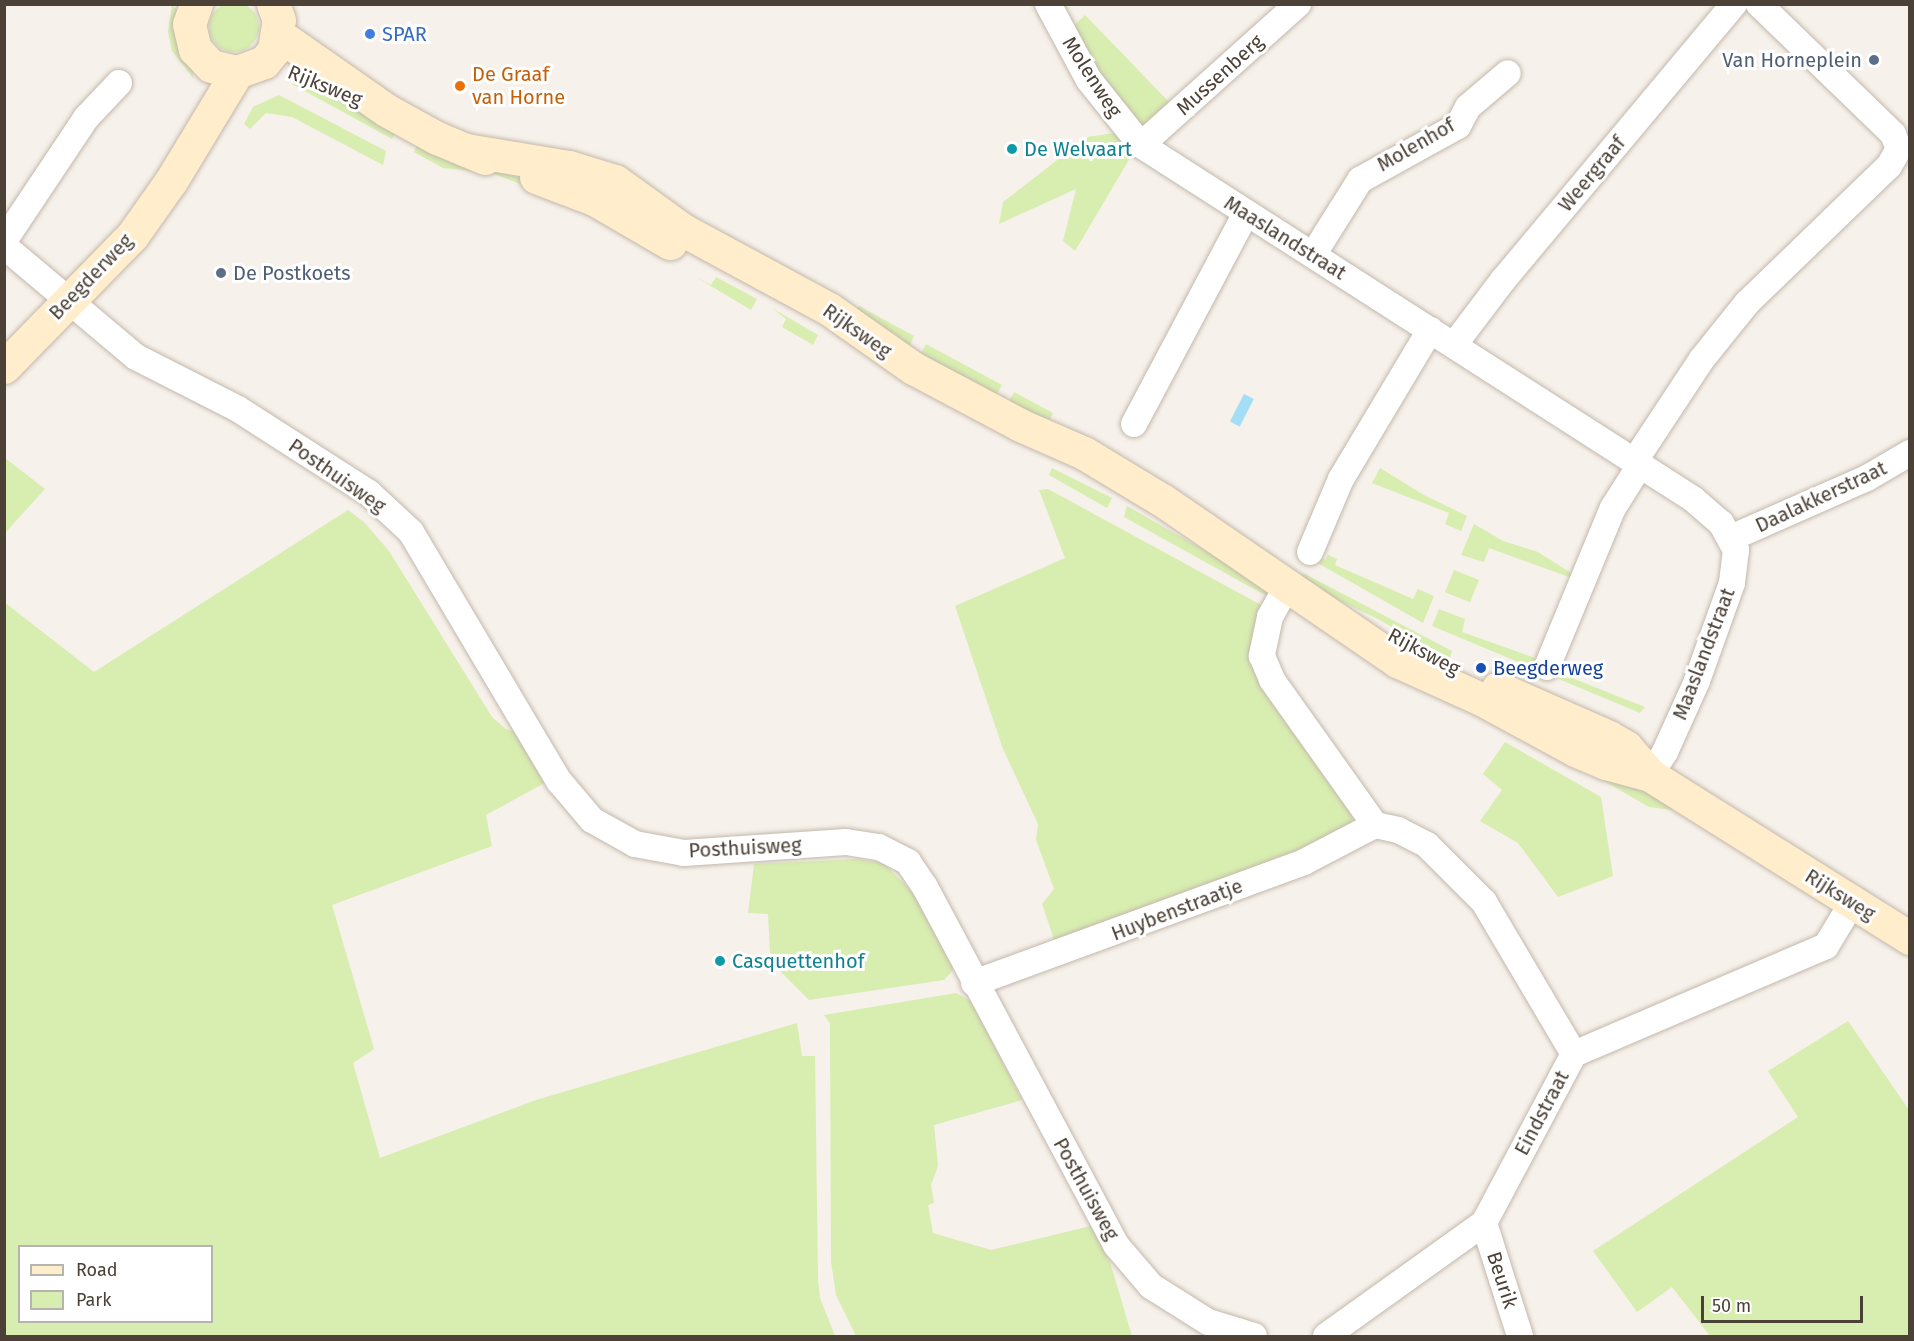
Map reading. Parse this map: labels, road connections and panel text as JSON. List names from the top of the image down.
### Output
{
  "streets": {
    "main road": ["Rijksweg", "Beegderweg"],
    "street": [
      "Mussenberg",
      "Molenweg",
      "Molenhof",
      "Weergraaf",
      "Maaslandstraat",
      "Posthuisweg",
      "Daalakkerstraat",
      "Huybenstraatje",
      "Eindstraat",
      "Beurik"
    ]
  },
  "crossings": [
    ["Mussenberg", "Molenweg"],
    ["Mussenberg", "Maaslandstraat"],
    ["Molenweg", "Maaslandstraat"],
    ["Rijksweg", "Maaslandstraat"],
    ["Rijksweg", "Beegderweg"],
    ["Rijksweg", "Eindstraat"],
    ["Molenhof", "Maaslandstraat"],
    ["Weergraaf", "Maaslandstraat"],
    ["Maaslandstraat", "Daalakkerstraat"],
    ["Beegderweg", "Posthuisweg"],
    ["Posthuisweg", "Huybenstraatje"],
    ["Eindstraat", "Beurik"]
  ],
  "places": [
    "SPAR",
    "Van Horneplein",
    "De Graaf van Horne",
    "De Welvaart",
    "De Postkoets",
    "Beegderweg",
    "Casquettenhof"
  ],
  "legend": ["Road", "Park"],
  "scale_bar": "50 m"
}
